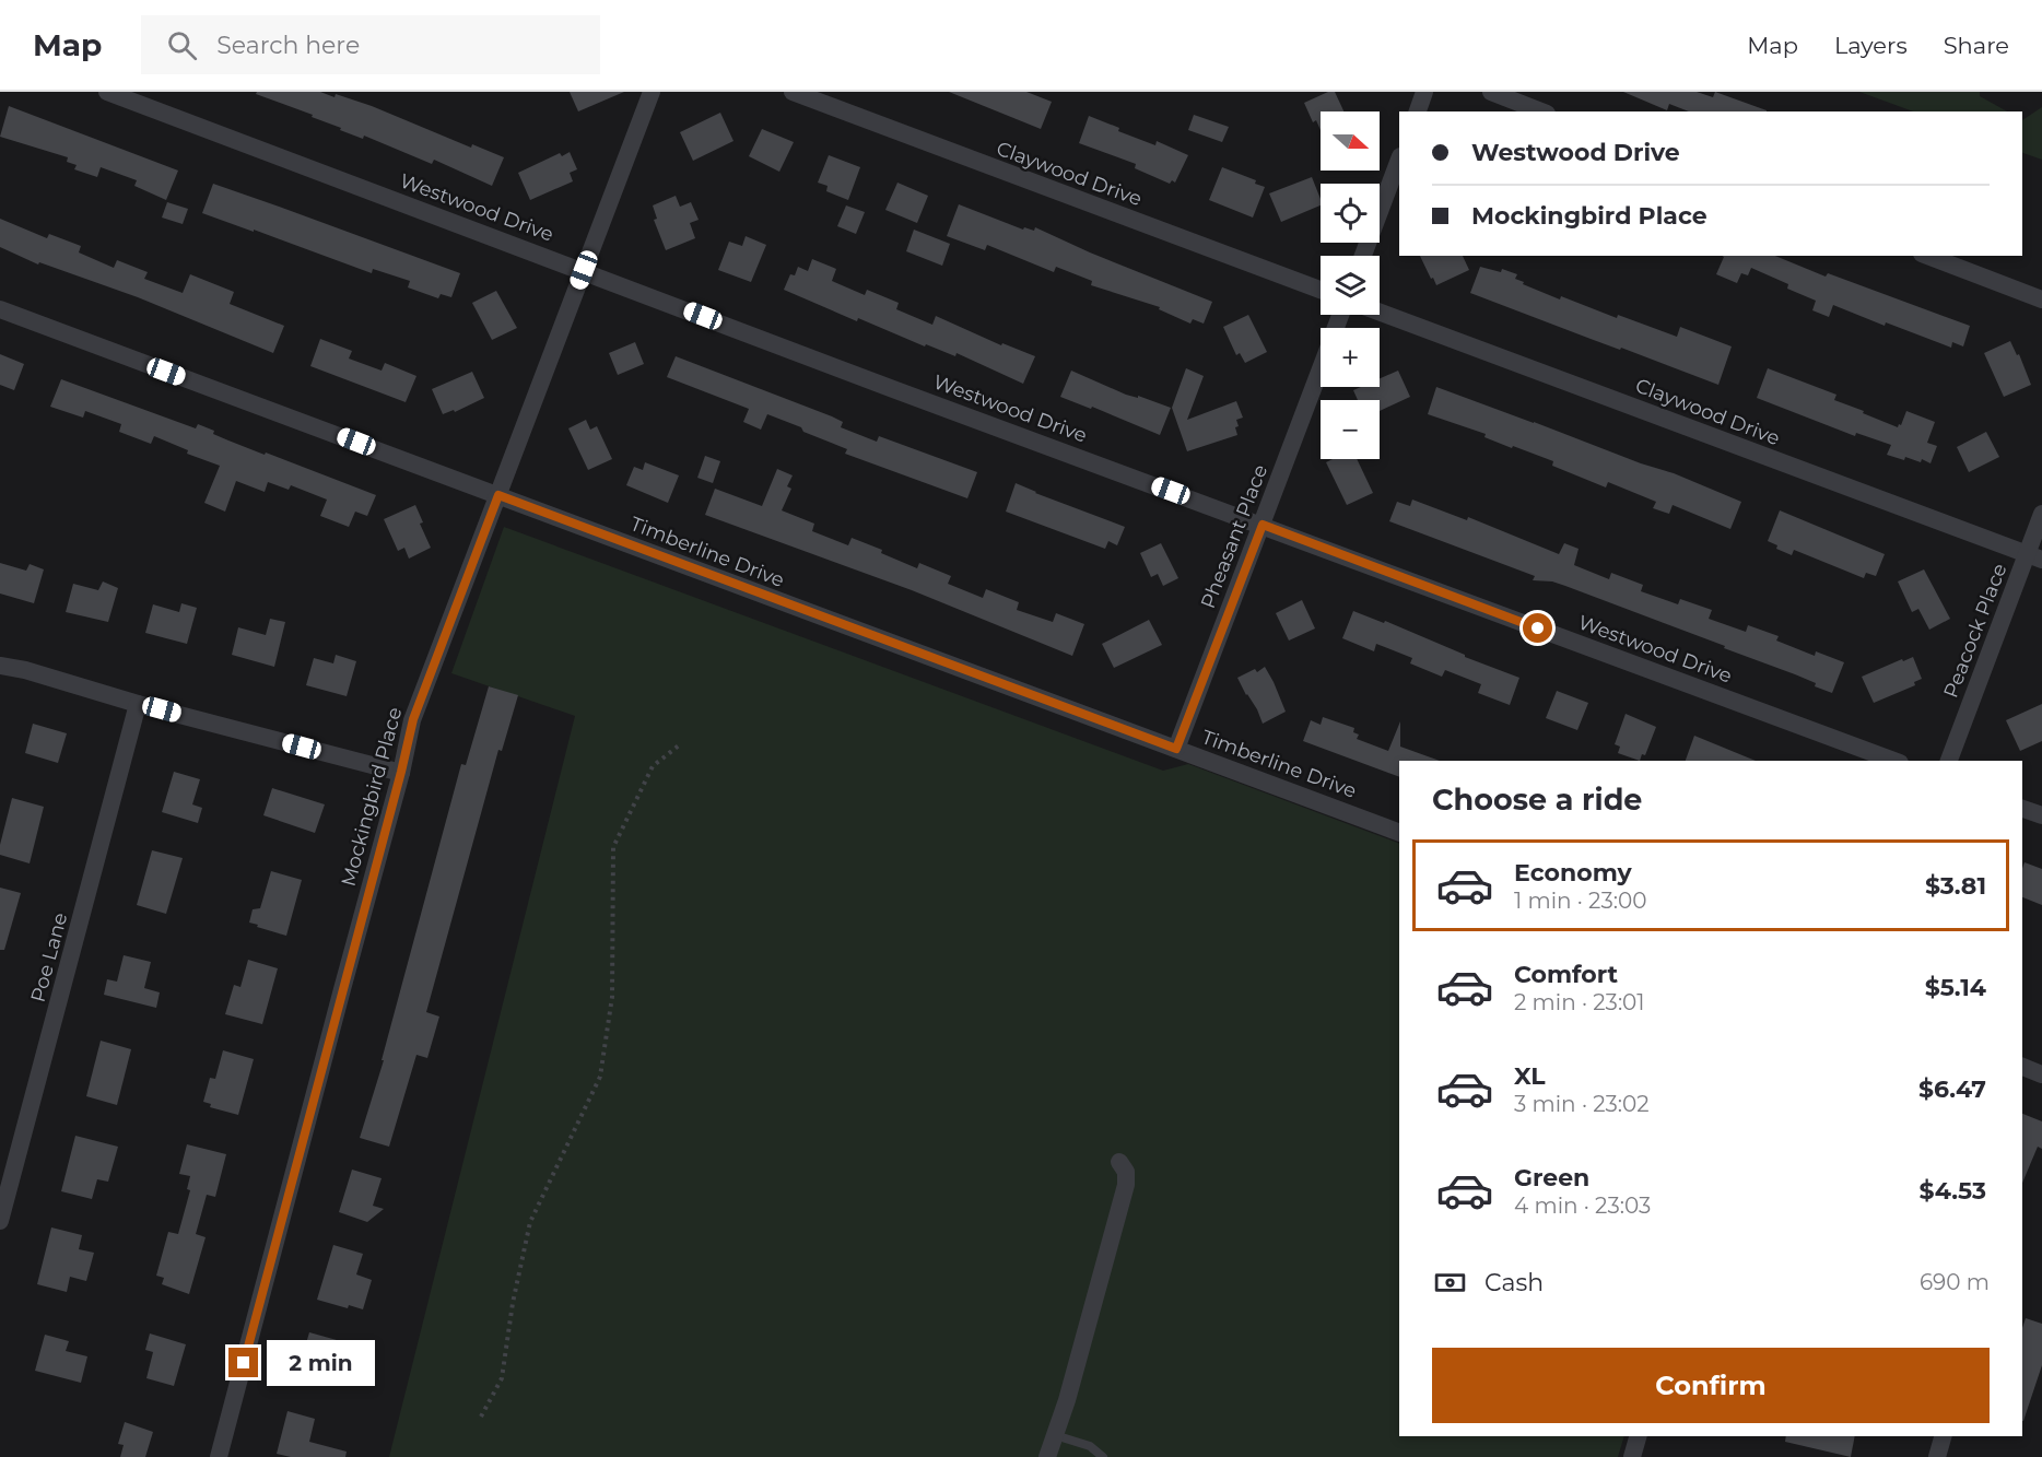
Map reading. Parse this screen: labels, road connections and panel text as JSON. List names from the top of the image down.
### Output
{
  "streets": {
    "street": [
      "Claywood Drive",
      "Westwood Drive",
      "Pheasant Place",
      "Timberline Drive",
      "Peacock Place",
      "Mockingbird Place",
      "Poe Lane"
    ]
  },
  "crossings": [
    ["Claywood Drive", "Peacock Place"],
    ["Westwood Drive", "Pheasant Place"],
    ["Westwood Drive", "Mockingbird Place"],
    ["Pheasant Place", "Timberline Drive"],
    ["Timberline Drive", "Mockingbird Place"]
  ],
  "north": "right",
  "page": {
    "header": "Map",
    "search": "Search here",
    "nav": ["Map", "Layers", "Share"],
    "map_buttons": ["+", "−"],
    "banner": ["Westwood Drive", "Mockingbird Place"],
    "heading": "Choose a ride",
    "list": [
      {
        "name": "Economy",
        "note": "1 min · 23:00",
        "value": "$3.81"
      },
      {
        "name": "Comfort",
        "note": "2 min · 23:01",
        "value": "$5.14"
      },
      {
        "name": "XL",
        "note": "3 min · 23:02",
        "value": "$6.47"
      },
      {
        "name": "Green",
        "note": "4 min · 23:03",
        "value": "$4.53"
      }
    ],
    "pay": ["Cash", "690 m"],
    "buttons": "Confirm",
    "bubble": "2 min"
  }
}
